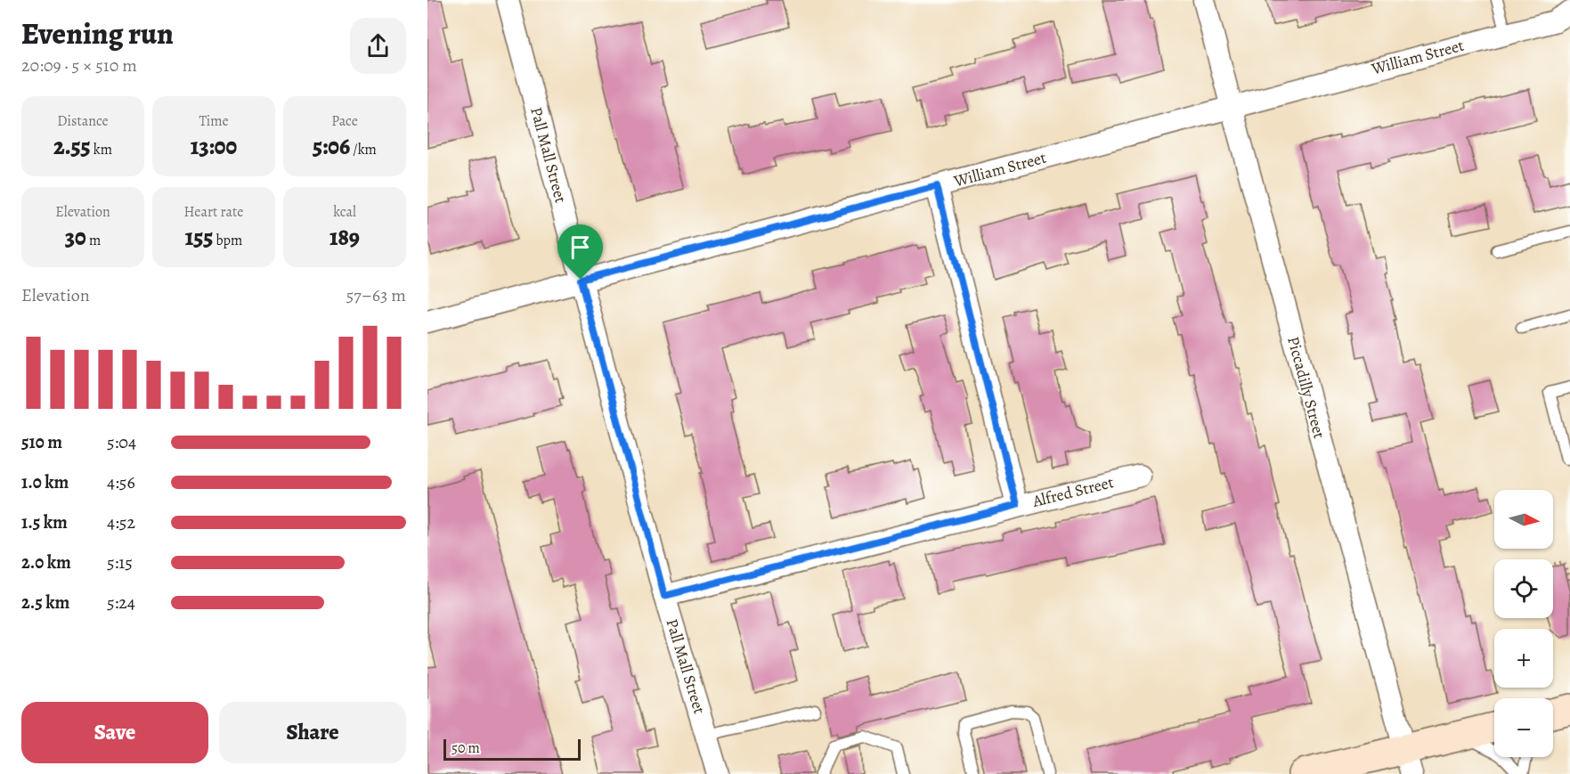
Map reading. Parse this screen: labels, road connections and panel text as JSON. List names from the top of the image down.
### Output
{
  "streets": {
    "street": [
      "William Street",
      "Pall Mall Street",
      "Piccadilly Street",
      "Alfred Street"
    ]
  },
  "crossings": [
    ["William Street", "Pall Mall Street"],
    ["William Street", "Piccadilly Street"],
    ["Pall Mall Street", "Alfred Street"]
  ],
  "scale_bar": "50 m",
  "north": "right",
  "page": {
    "heading": ["Evening run", "20:09 · 5 × 510 m"],
    "stats": [
      ["Distance", "2.55 km"],
      ["Time", "13:00"],
      ["Pace", "5:06 /km"],
      ["Elevation", "30 m"],
      ["Heart rate", "155 bpm"],
      ["kcal", "189"]
    ],
    "chart": ["Elevation", "57–63 m"],
    "list": [
      {
        "name": "510 m",
        "note": "5:04"
      },
      {
        "name": "1.0 km",
        "note": "4:56"
      },
      {
        "name": "1.5 km",
        "note": "4:52"
      },
      {
        "name": "2.0 km",
        "note": "5:15"
      },
      {
        "name": "2.5 km",
        "note": "5:24"
      }
    ],
    "map_buttons": ["+", "−"],
    "buttons": ["Save", "Share"],
    "scale": "50 m"
  }
}
